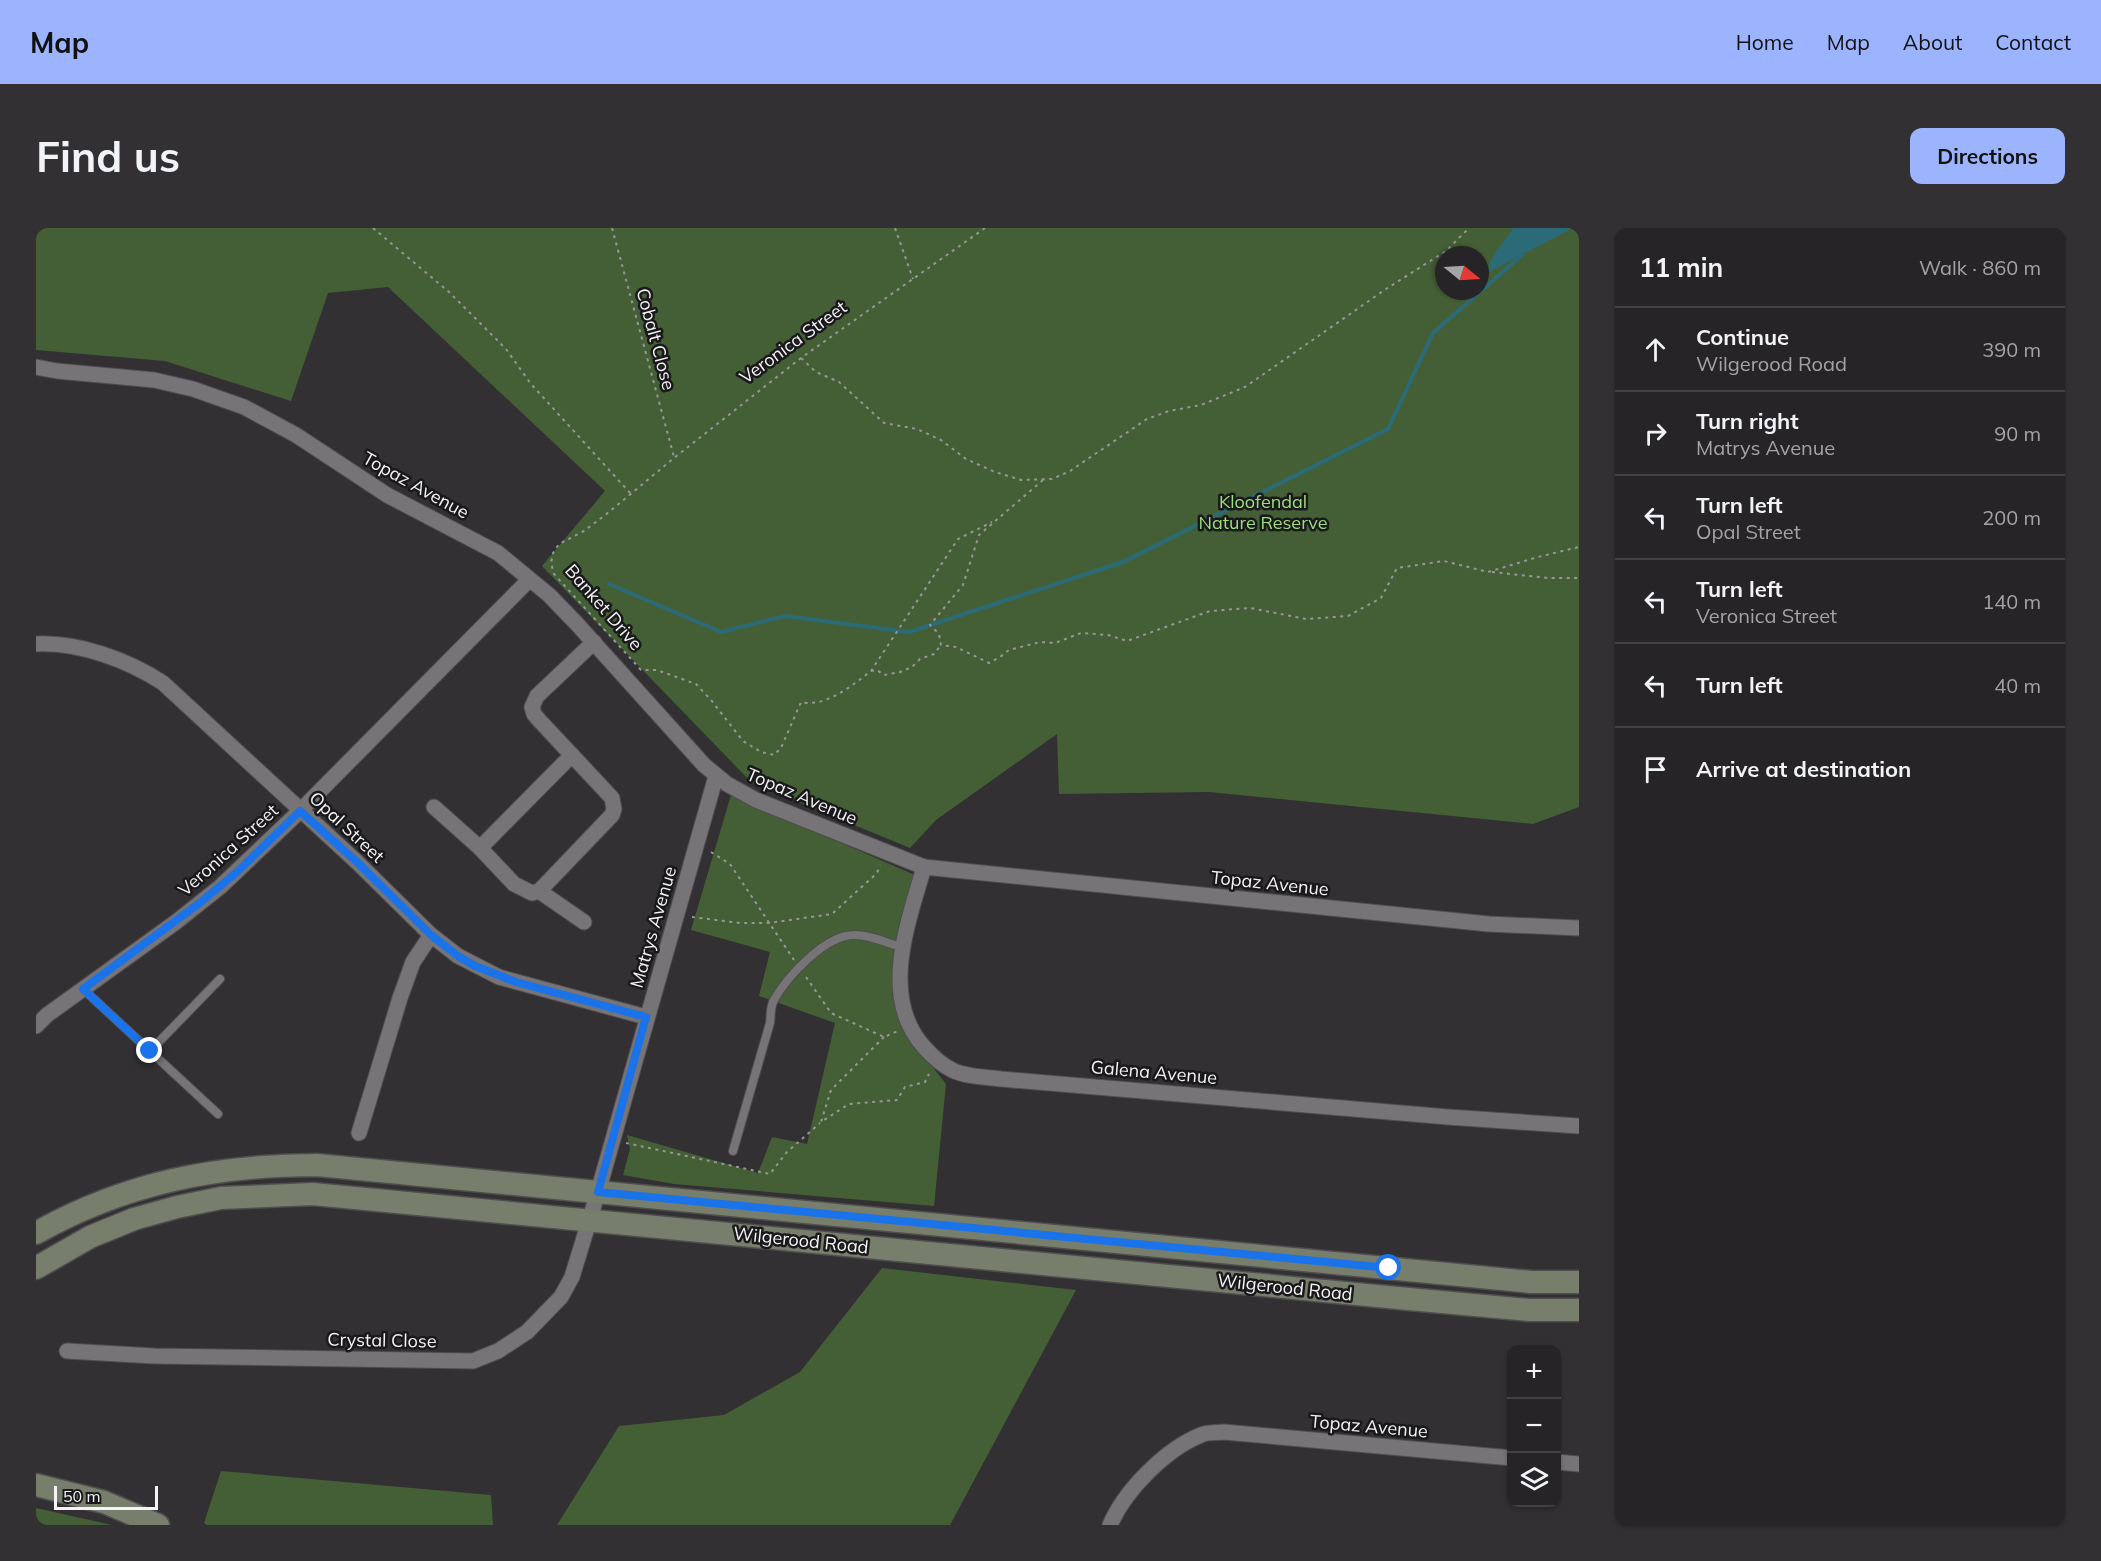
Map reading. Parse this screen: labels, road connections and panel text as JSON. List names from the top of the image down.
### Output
{
  "streets": {
    "street": [
      "Veronica Street",
      "Topaz Avenue",
      "Opal Street",
      "Matrys Avenue",
      "Galena Avenue",
      "Wilgerood Road",
      "Crystal Close"
    ],
    "path": ["Cobalt Close", "Banket Drive"]
  },
  "crossings": [
    ["Cobalt Close", "Veronica Street"],
    ["Veronica Street", "Topaz Avenue"],
    ["Veronica Street", "Banket Drive"],
    ["Veronica Street", "Opal Street"],
    ["Topaz Avenue", "Matrys Avenue"],
    ["Topaz Avenue", "Galena Avenue"],
    ["Opal Street", "Matrys Avenue"],
    ["Matrys Avenue", "Wilgerood Road"],
    ["Matrys Avenue", "Crystal Close"],
    ["Wilgerood Road", "Crystal Close"]
  ],
  "parks": ["Kloofendal Nature Reserve"],
  "scale_bar": "50 m",
  "north": "right",
  "page": {
    "header": "Map",
    "nav": [
      "Home",
      "Map",
      "About",
      "Contact"
    ],
    "buttons": "Directions",
    "title": "Find us",
    "heading": ["11 min", "Walk · 860 m"],
    "list": [
      ["Continue", "Wilgerood Road", "390 m"],
      ["Turn right", "Matrys Avenue", "90 m"],
      ["Turn left", "Opal Street", "200 m"],
      ["Turn left", "Veronica Street", "140 m"],
      ["Turn left", "40 m"],
      "Arrive at destination"
    ],
    "map_buttons": ["+", "−"],
    "scale": "50 m"
  }
}
